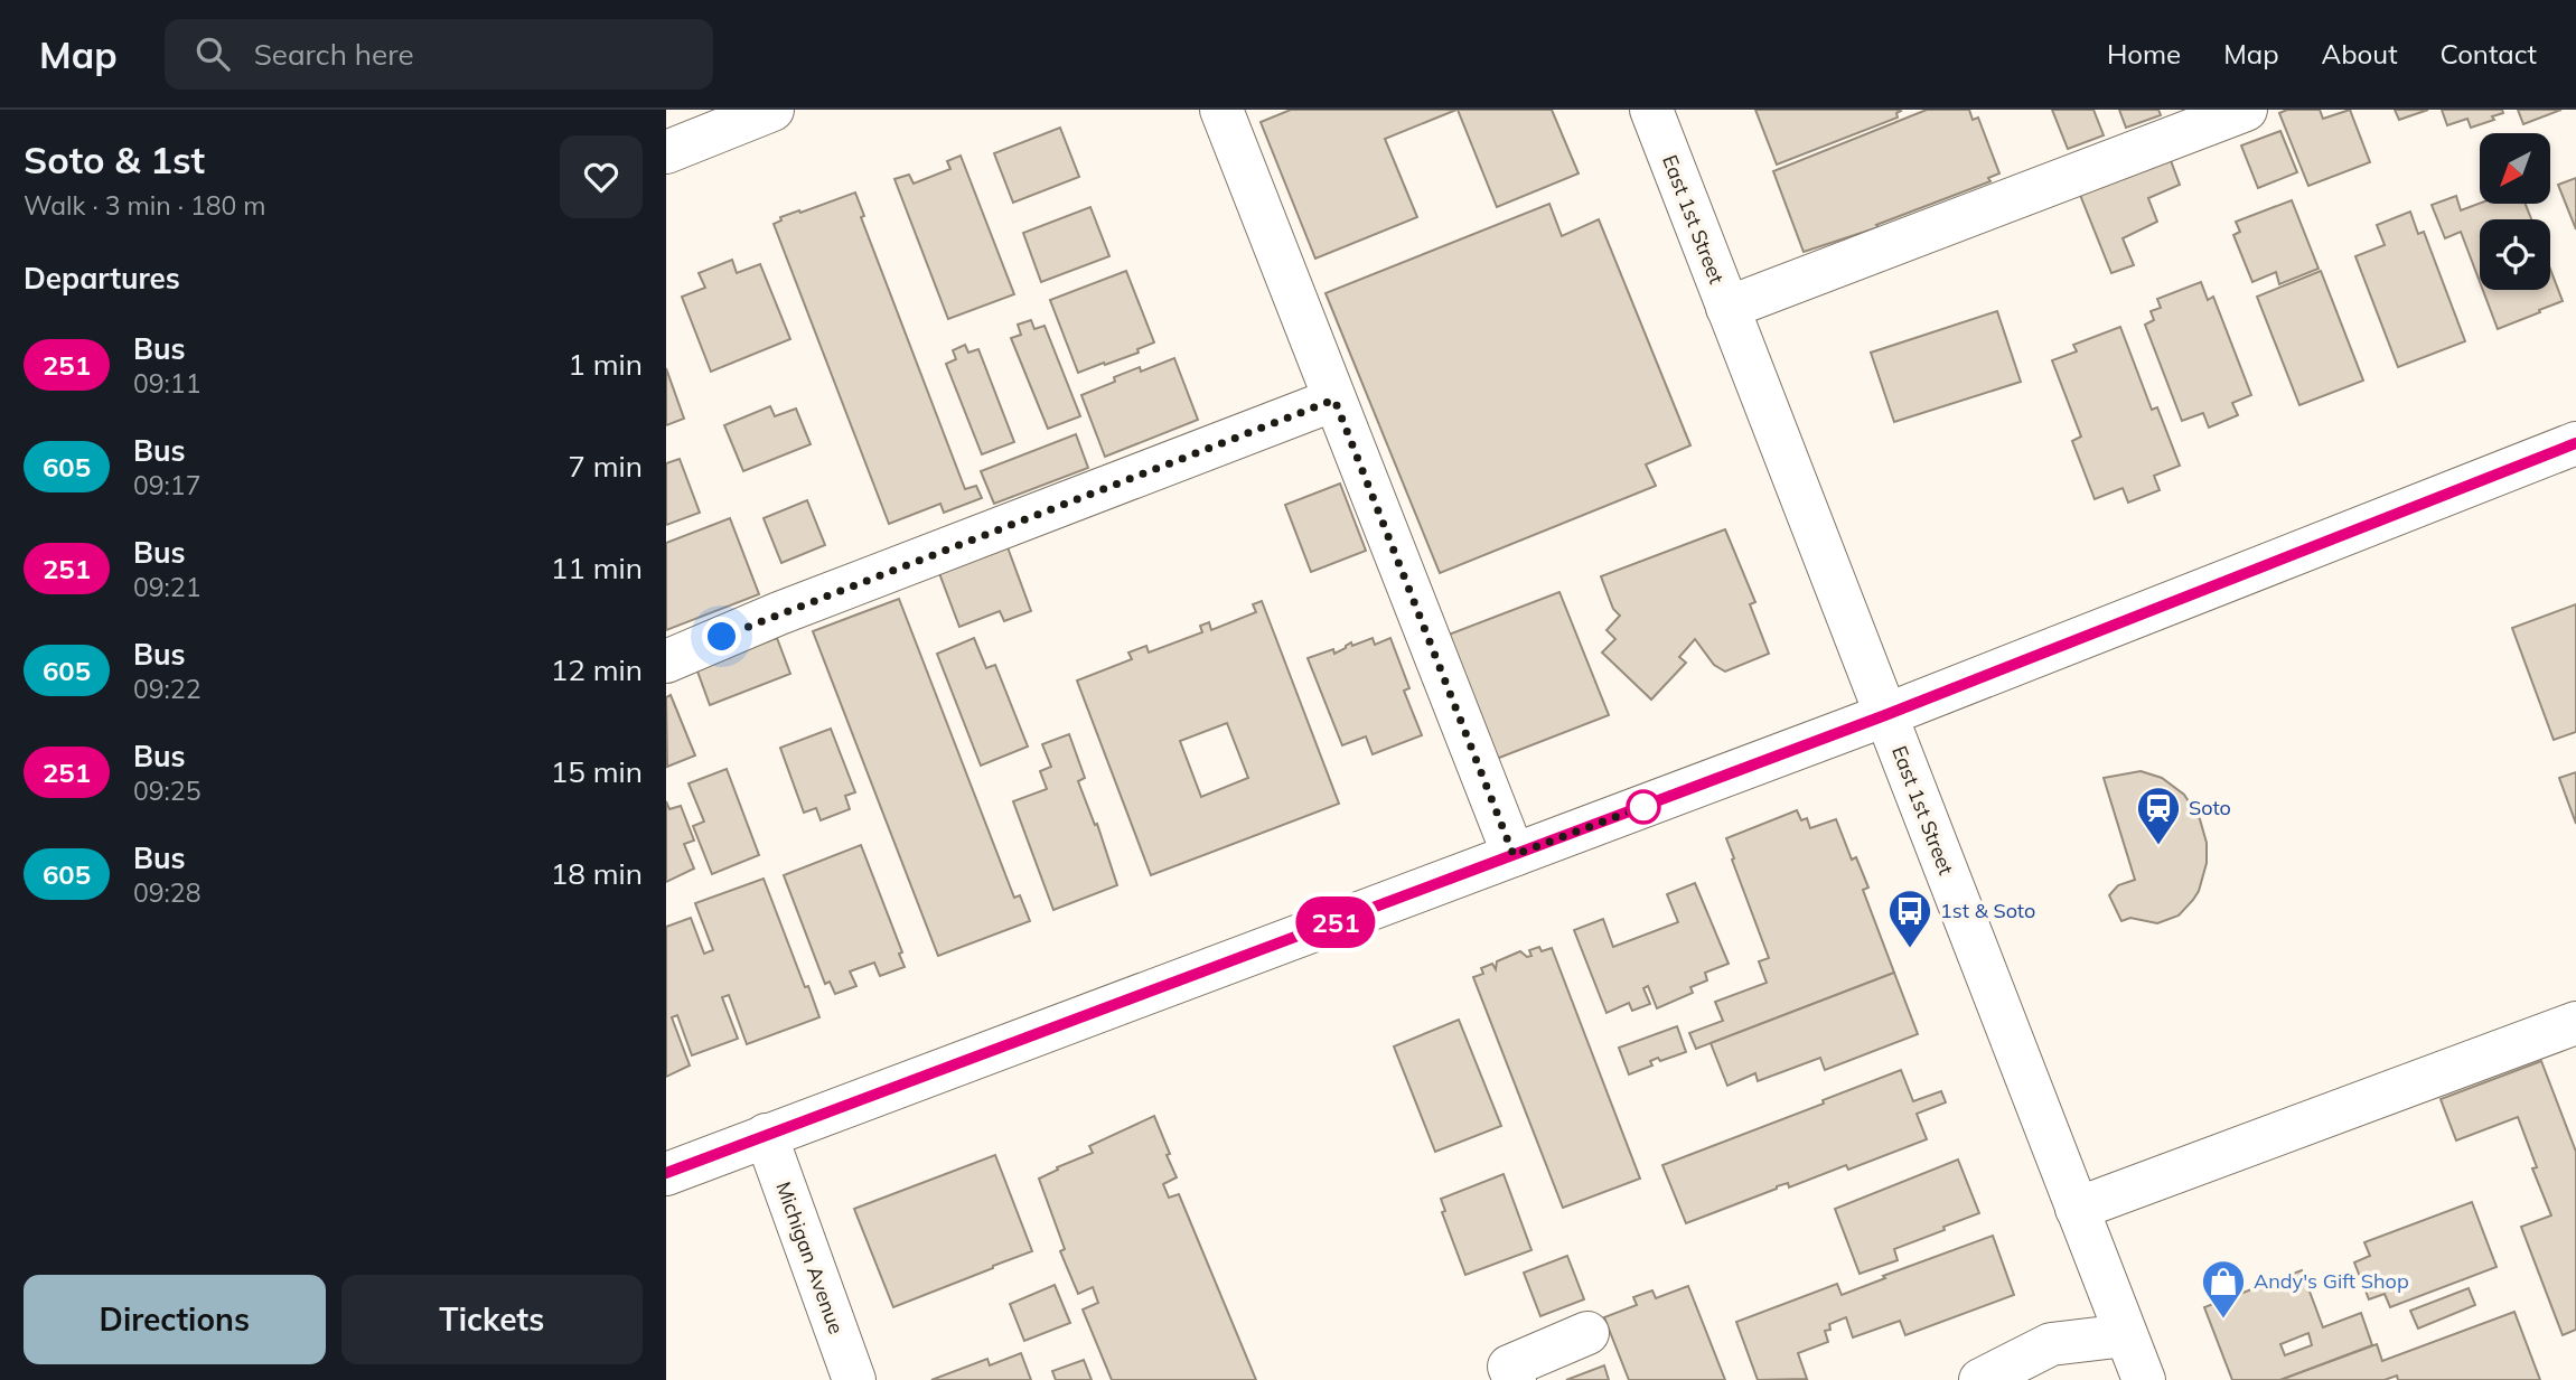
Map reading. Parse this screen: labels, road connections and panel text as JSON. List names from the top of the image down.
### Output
{
  "streets": {
    "main road": ["East 1st Street", "Michigan Avenue"]
  },
  "places": {
    "station": ["Soto"],
    "bus stop": ["1st & Soto"],
    "shop": ["Andy's Gift Shop"]
  },
  "lines": ["bus line 251"],
  "north": "bottom left",
  "page": {
    "header": "Map",
    "search": "Search here",
    "nav": [
      "Home",
      "Map",
      "About",
      "Contact"
    ],
    "heading": [
      ["Soto & 1st", "Walk · 3 min · 180 m"],
      "Departures"
    ],
    "on_map": "251",
    "list": [
      {
        "mark": "251",
        "name": "Bus",
        "note": "09:11",
        "value": "1 min"
      },
      {
        "mark": "605",
        "name": "Bus",
        "note": "09:17",
        "value": "7 min"
      },
      {
        "mark": "251",
        "name": "Bus",
        "note": "09:21",
        "value": "11 min"
      },
      {
        "mark": "605",
        "name": "Bus",
        "note": "09:22",
        "value": "12 min"
      },
      {
        "mark": "251",
        "name": "Bus",
        "note": "09:25",
        "value": "15 min"
      },
      {
        "mark": "605",
        "name": "Bus",
        "note": "09:28",
        "value": "18 min"
      }
    ],
    "buttons": ["Directions", "Tickets"]
  }
}
